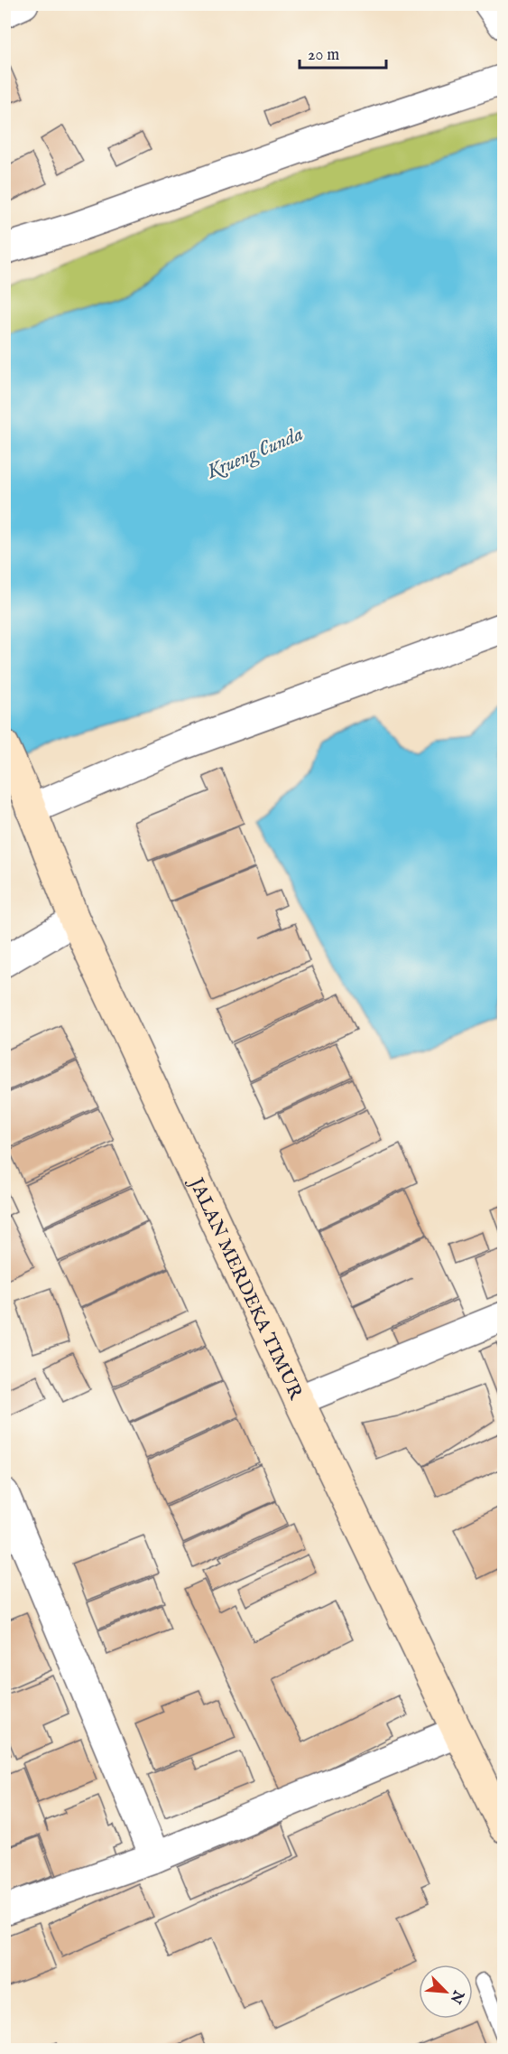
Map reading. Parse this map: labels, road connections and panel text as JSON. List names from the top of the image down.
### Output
{
  "streets": {
    "main road": ["JALAN MERDEKA TIMUR"]
  },
  "water": ["Krueng Cunda"],
  "scale_bar": "20 m",
  "north": "bottom right"
}
